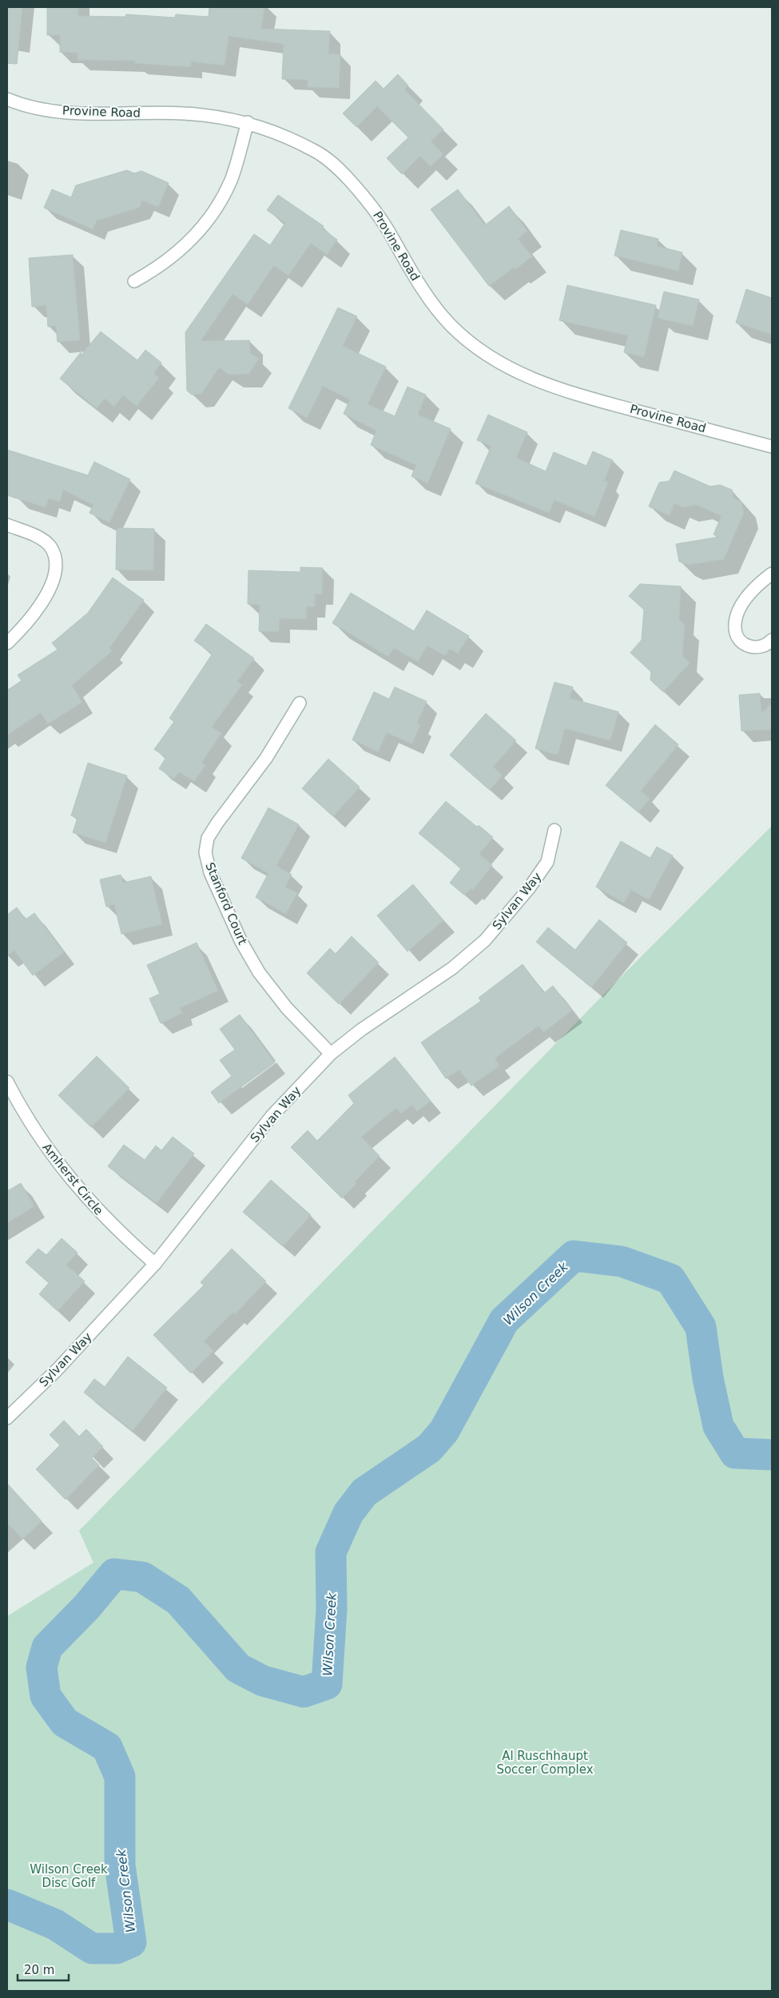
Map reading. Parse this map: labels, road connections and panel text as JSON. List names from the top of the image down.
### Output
{
  "streets": {
    "street": [
      "Provine Road",
      "Sylvan Way",
      "Stanford Court",
      "Amherst Circle"
    ]
  },
  "crossings": [
    ["Sylvan Way", "Stanford Court"],
    ["Sylvan Way", "Amherst Circle"]
  ],
  "water": ["Wilson Creek"],
  "parks": ["Al Ruschhaupt Soccer Complex", "Wilson Creek Disc Golf"],
  "scale_bar": "20 m"
}
